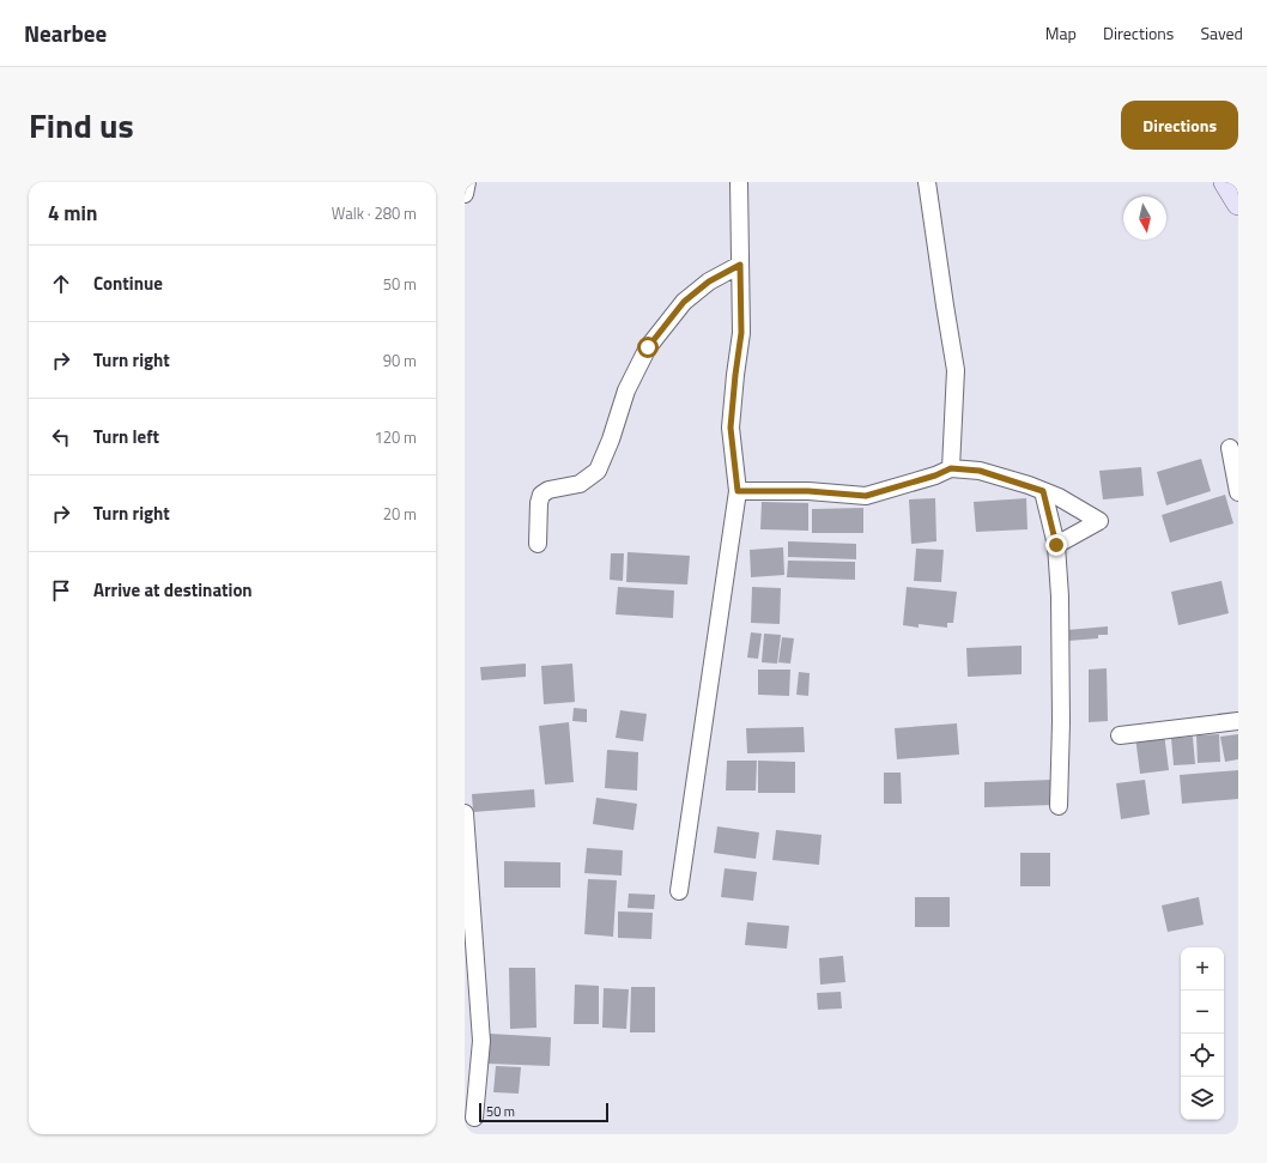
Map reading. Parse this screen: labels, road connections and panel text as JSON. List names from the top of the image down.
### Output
{
  "scale_bar": "50 m",
  "north": "bottom",
  "page": {
    "header": "Nearbee",
    "nav": ["Map", "Directions", "Saved"],
    "title": "Find us",
    "buttons": "Directions",
    "heading": ["4 min", "Walk · 280 m"],
    "list": [
      ["Continue", "50 m"],
      ["Turn right", "90 m"],
      ["Turn left", "120 m"],
      ["Turn right", "20 m"],
      "Arrive at destination"
    ],
    "map_buttons": ["+", "−"],
    "scale": "50 m"
  }
}
